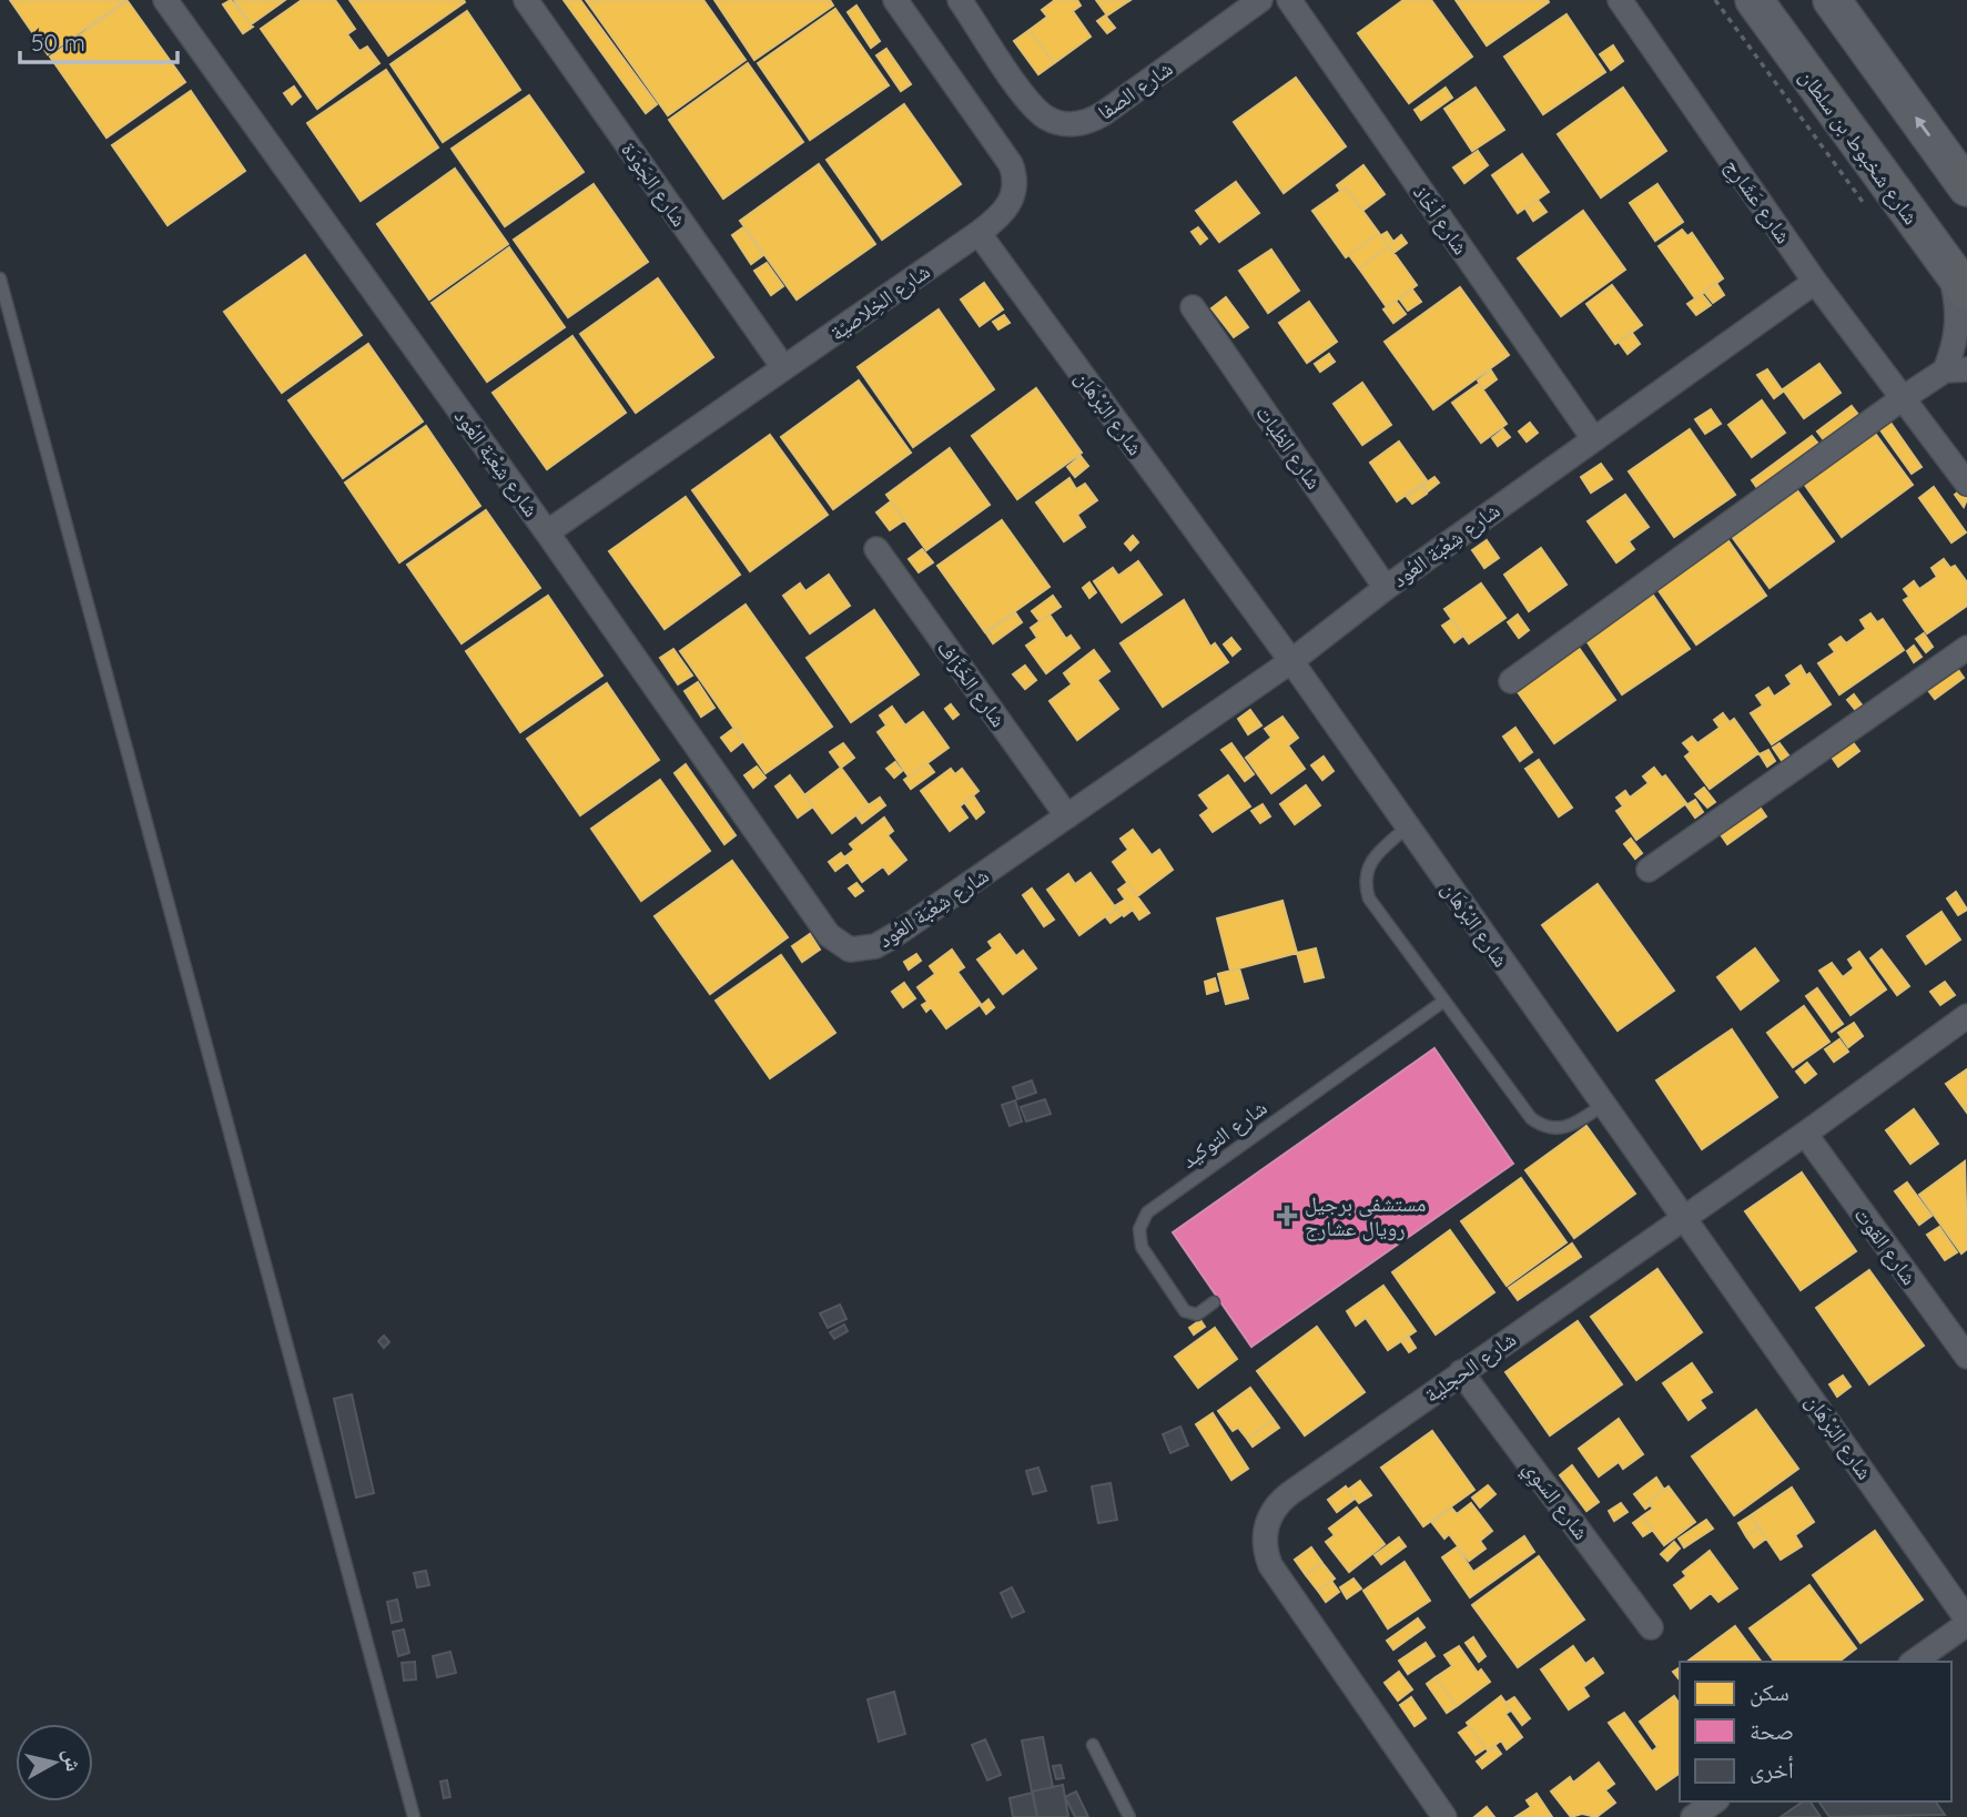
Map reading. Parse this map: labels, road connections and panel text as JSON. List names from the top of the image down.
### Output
{
  "streets": {
    "main road": ["شارع شخبوط بن سلطان"],
    "street": [
      "شارع الصفا",
      "شارع الجَوْدَة",
      "شارع عَشَارِج",
      "شارع أخّاذ",
      "شارع الخِلاصيّة",
      "شارع البُرْهَان",
      "شارع الظبات",
      "شارع شِعْبَة العُود",
      "شارع الخَزَّاف",
      "شارع القوت",
      "شارع الحجلية",
      "شارع السَوِي"
    ],
    "lane": ["شارع التوكيد"]
  },
  "crossings": [
    ["شارع الجَوْدَة", "شارع الخِلاصيّة"],
    ["شارع عَشَارِج", "شارع شِعْبَة العُود"],
    ["شارع أخّاذ", "شارع شِعْبَة العُود"],
    ["شارع الخِلاصيّة", "شارع البُرْهَان"],
    ["شارع الخِلاصيّة", "شارع شِعْبَة العُود"],
    ["شارع البُرْهَان", "شارع شِعْبَة العُود"],
    ["شارع البُرْهَان", "شارع الحجلية"],
    ["شارع الظبات", "شارع شِعْبَة العُود"],
    ["شارع شِعْبَة العُود", "شارع الخَزَّاف"],
    ["شارع القوت", "شارع الحجلية"],
    ["شارع الحجلية", "شارع السَوِي"]
  ],
  "places": {
    "health": ["مستشفى برجيل رويال عشارج"]
  },
  "legend": ["سكن", "صحة", "أخرى"],
  "scale_bar": "50 m",
  "north": "right"
}
